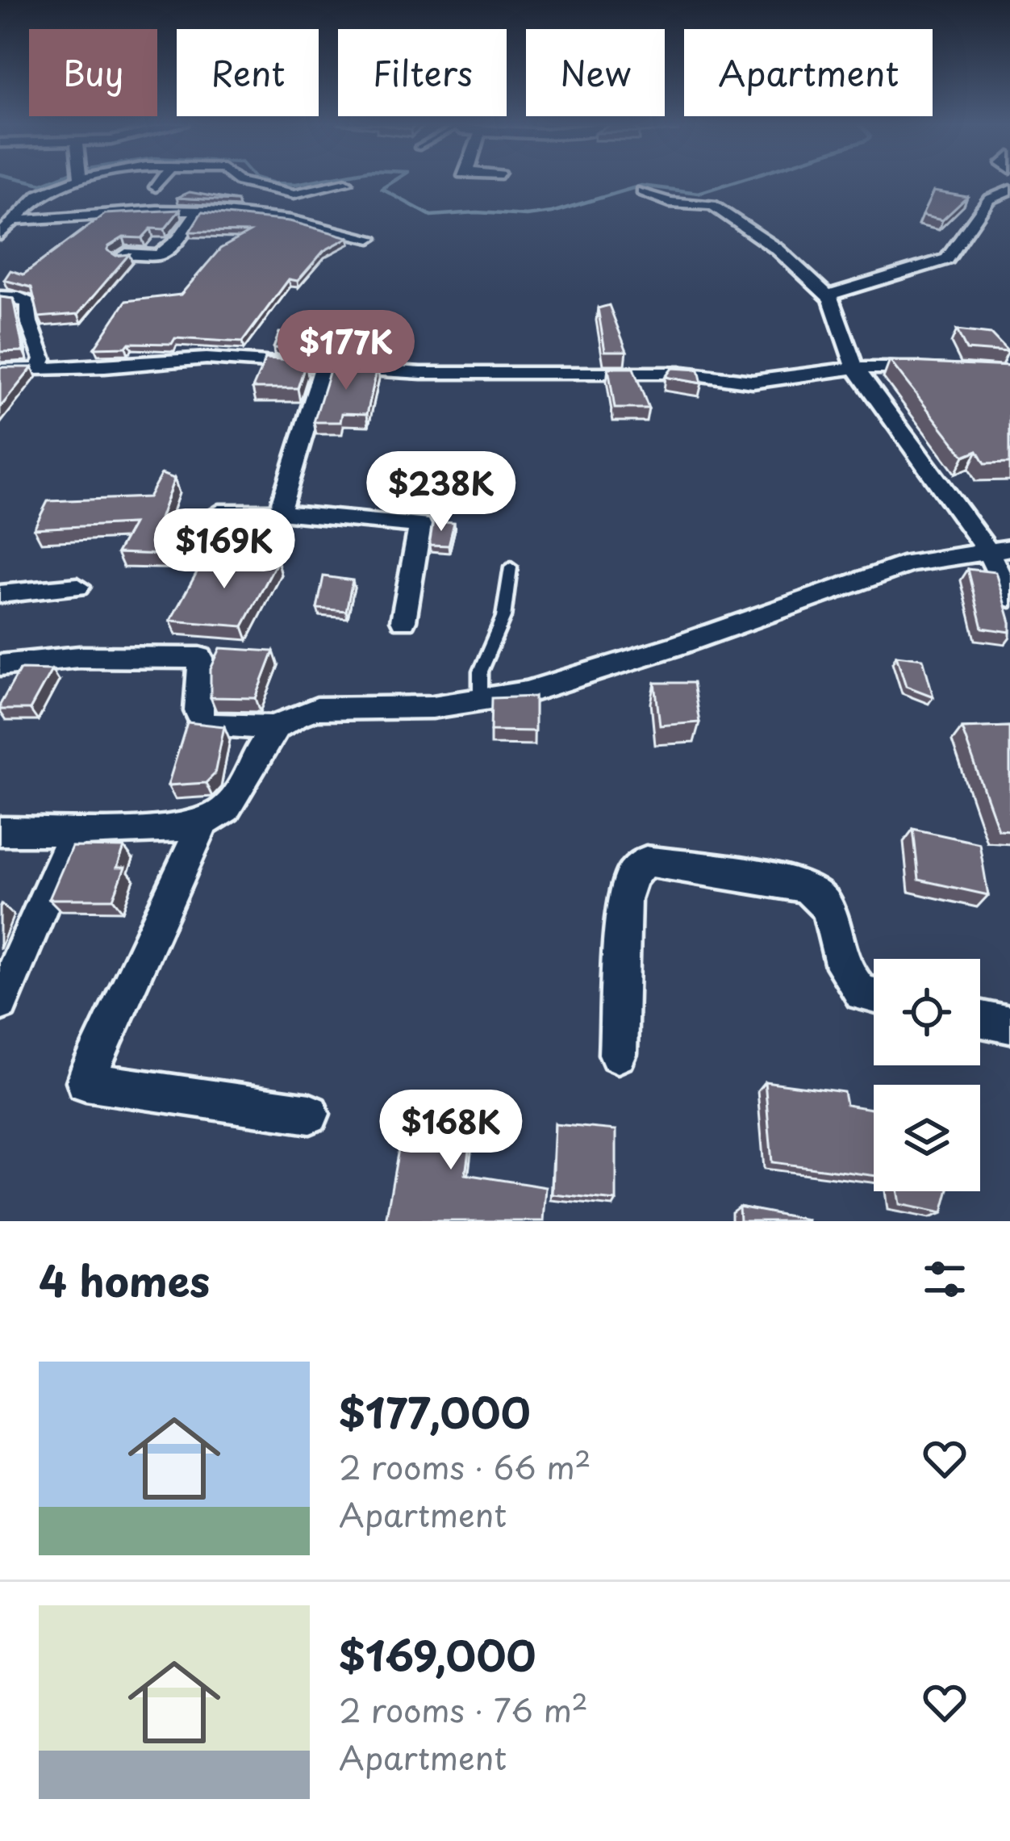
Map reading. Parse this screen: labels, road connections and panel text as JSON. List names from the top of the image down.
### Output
{
  "page": {
    "chip": [
      "Buy",
      "Rent",
      "Filters",
      "New",
      "Apartment"
    ],
    "price": [
      "$177K",
      "$238K",
      "$169K",
      "$168K"
    ],
    "heading": "4 homes",
    "list": [
      {
        "name": "$177,000",
        "note": "2 rooms · 66 m² · Apartment"
      },
      {
        "name": "$169,000",
        "note": "2 rooms · 76 m² · Apartment"
      }
    ]
  }
}
